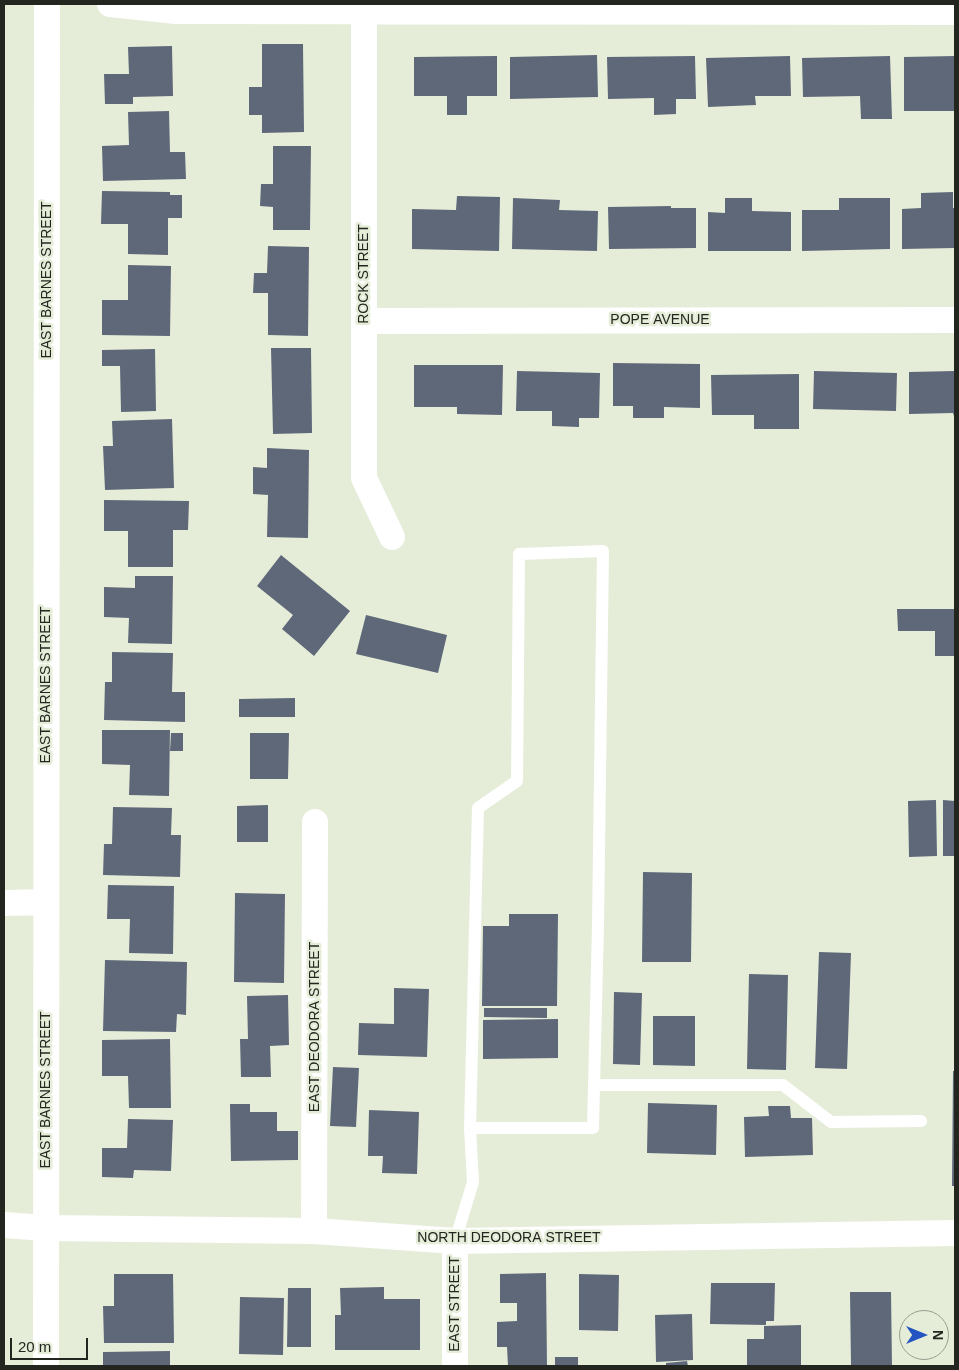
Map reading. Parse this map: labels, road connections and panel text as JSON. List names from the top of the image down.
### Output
{
  "streets": {
    "street": [
      "ROCK STREET",
      "EAST BARNES STREET",
      "POPE AVENUE",
      "EAST DEODORA STREET",
      "NORTH DEODORA STREET",
      "EAST STREET"
    ]
  },
  "crossings": [
    ["ROCK STREET", "POPE AVENUE"],
    ["EAST BARNES STREET", "NORTH DEODORA STREET"],
    ["EAST DEODORA STREET", "NORTH DEODORA STREET"],
    ["NORTH DEODORA STREET", "EAST STREET"]
  ],
  "scale_bar": "20 m",
  "north": "right"
}
